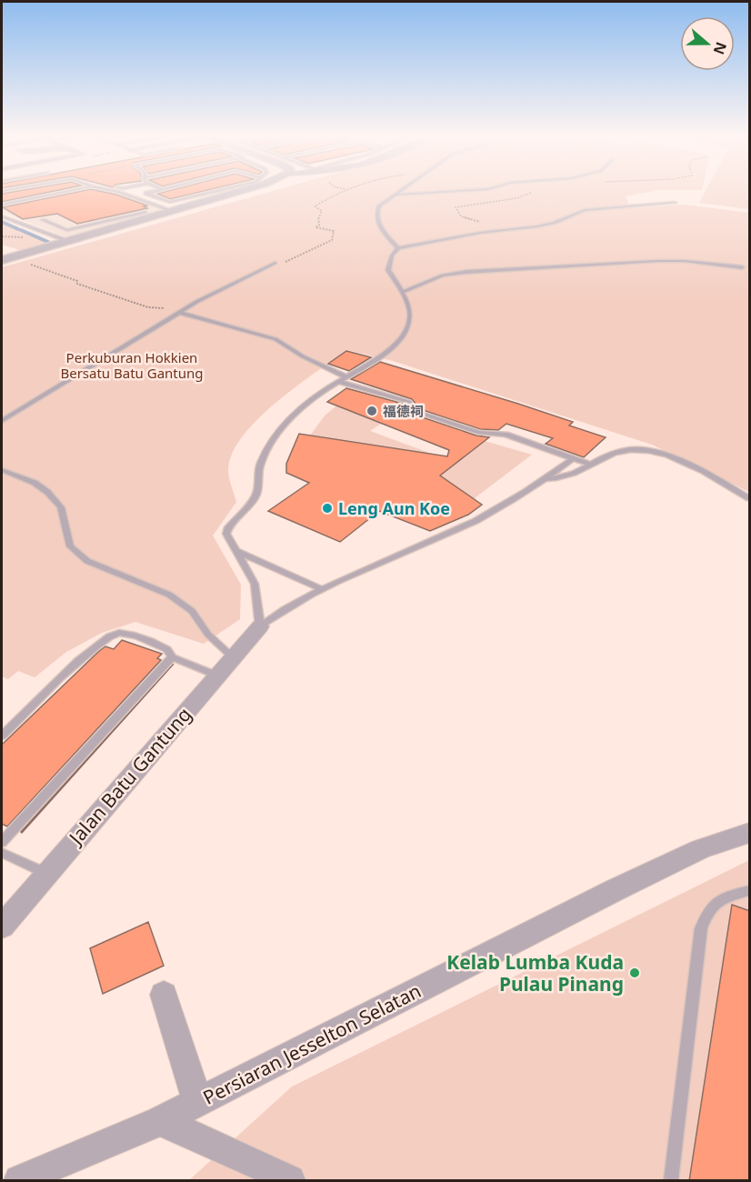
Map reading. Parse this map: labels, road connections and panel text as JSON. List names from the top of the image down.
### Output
{
  "streets": {
    "street": ["Jalan Batu Gantung", "Persiaran Jesselton Selatan"]
  },
  "parks": ["Perkuburan Hokkien Bersatu Batu Gantung"],
  "places": ["福德祠", "Leng Aun Koe", "Kelab Lumba Kuda Pulau Pinang"],
  "north": "right"
}
